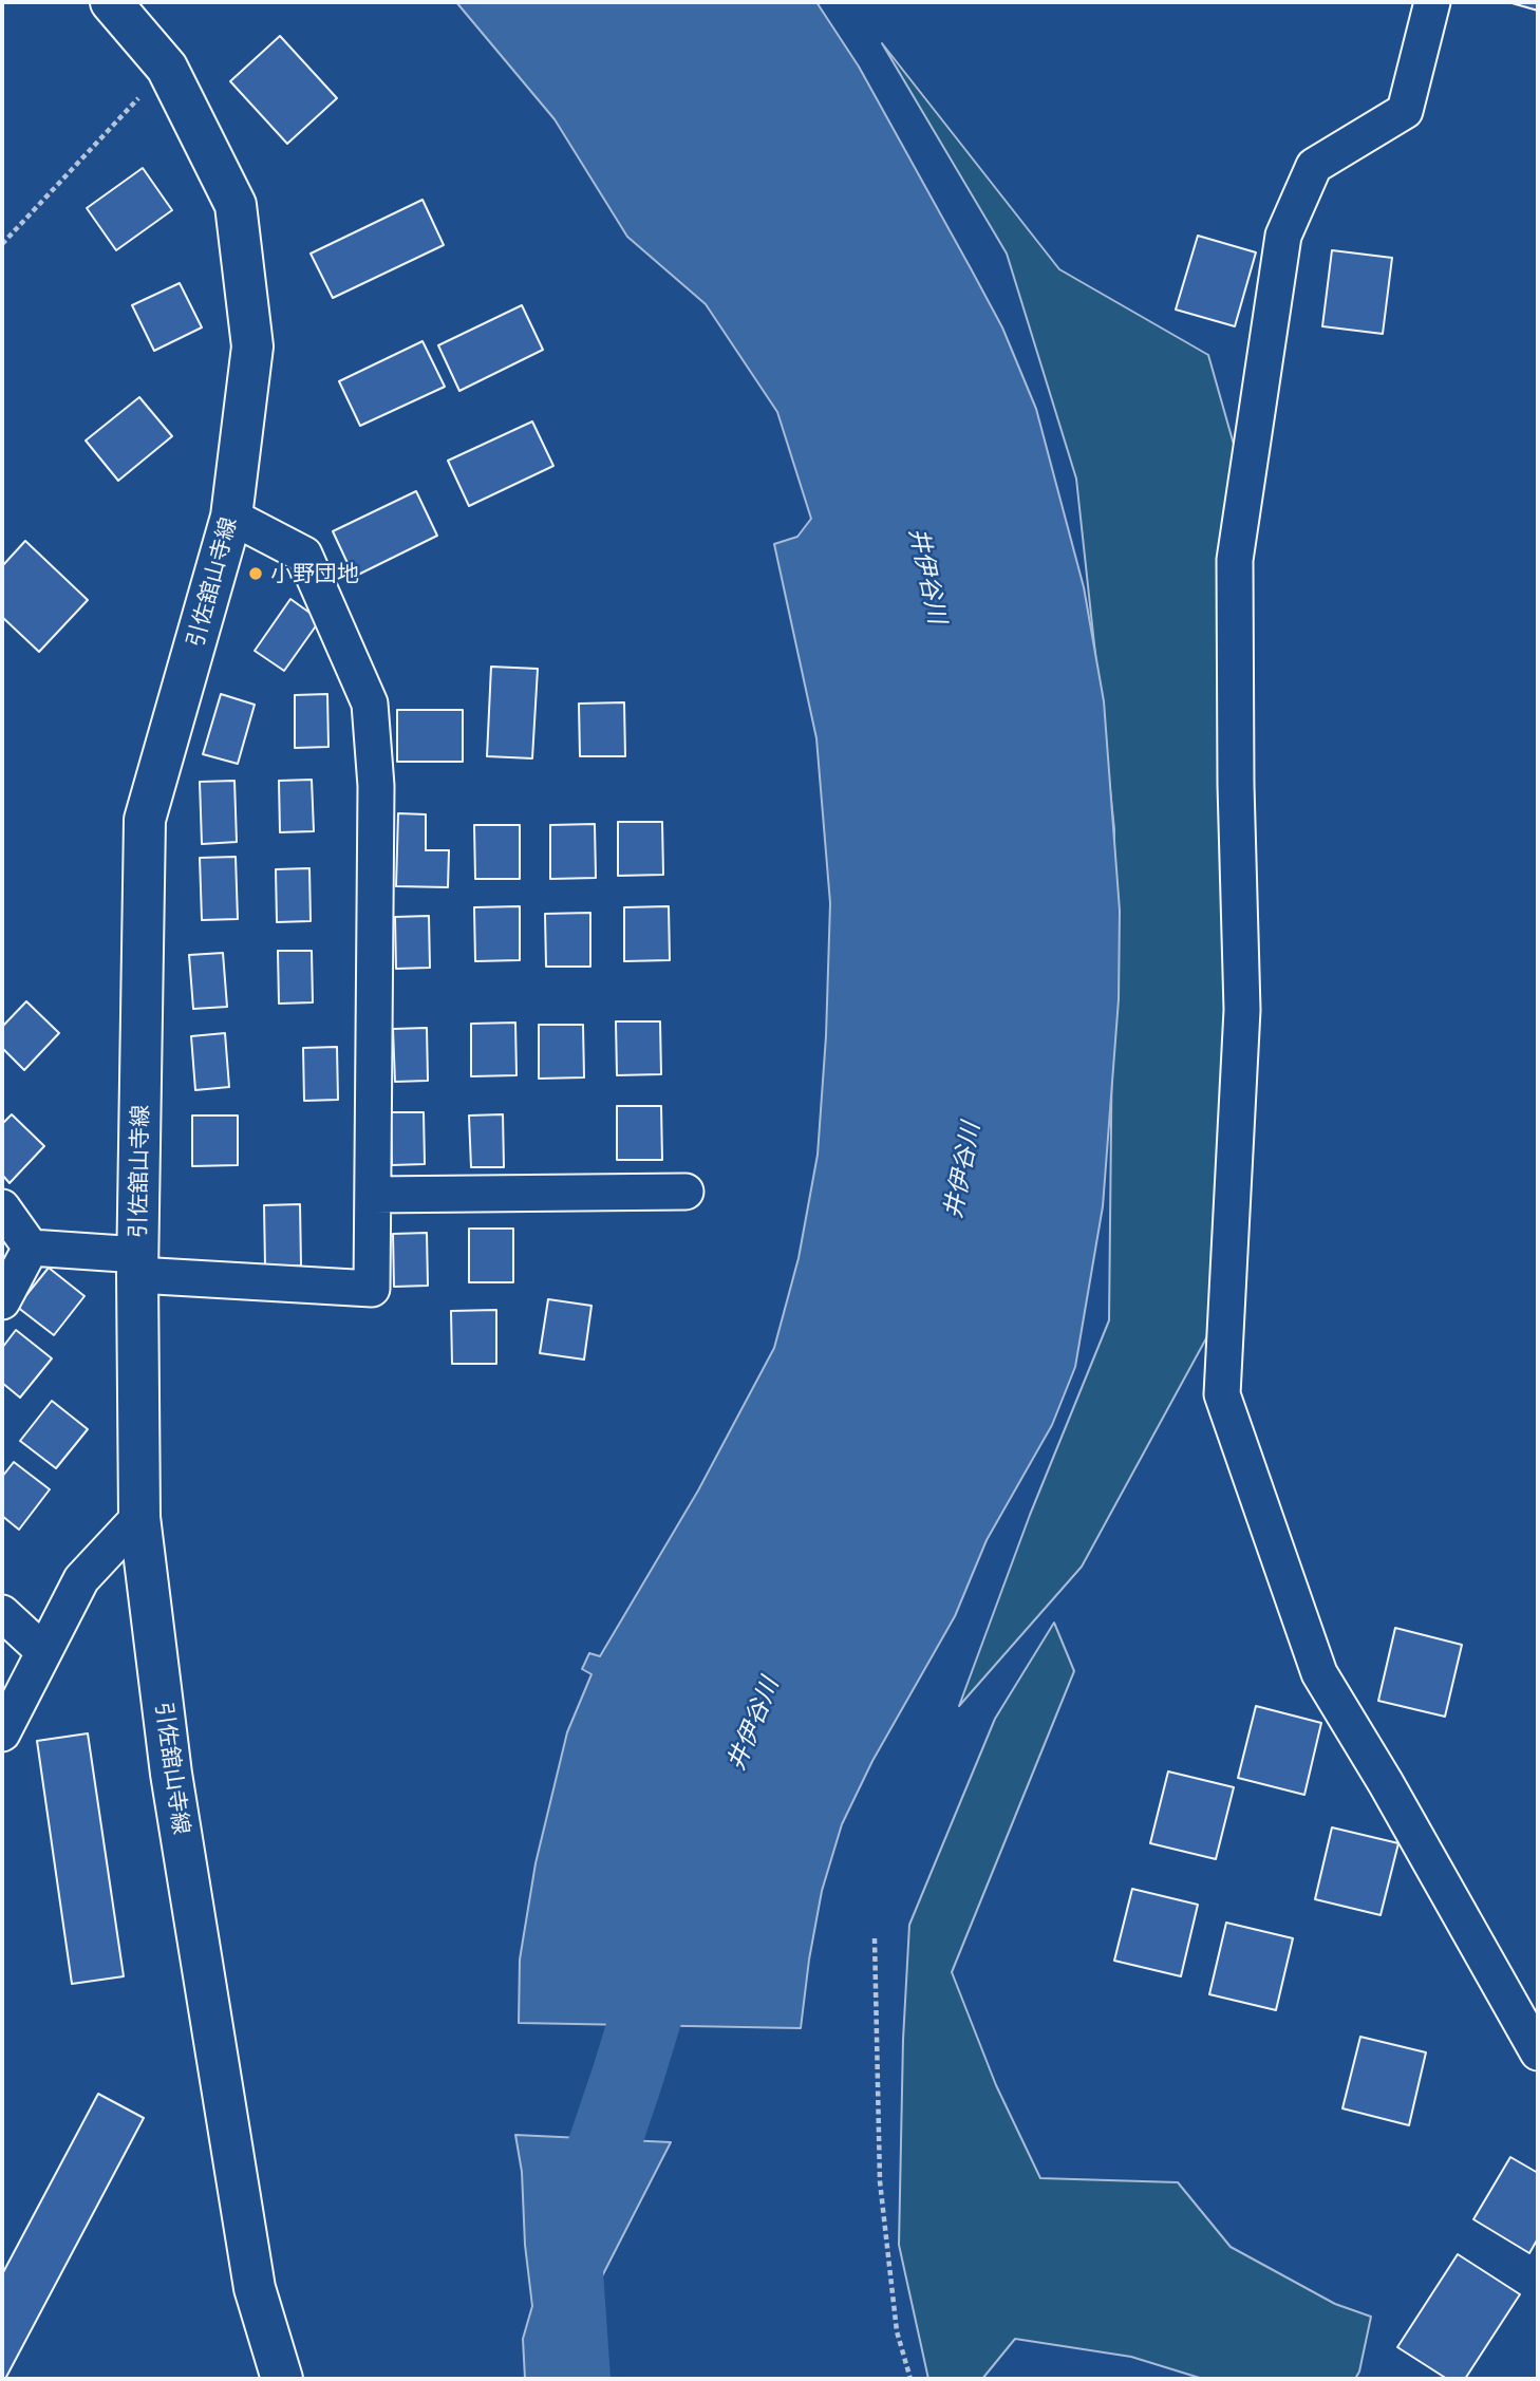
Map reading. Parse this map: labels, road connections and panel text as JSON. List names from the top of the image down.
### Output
{
  "streets": {
    "main road": ["引佐舘山寺線"]
  },
  "water": ["井伊谷川"],
  "places": ["小野団地"]
}
